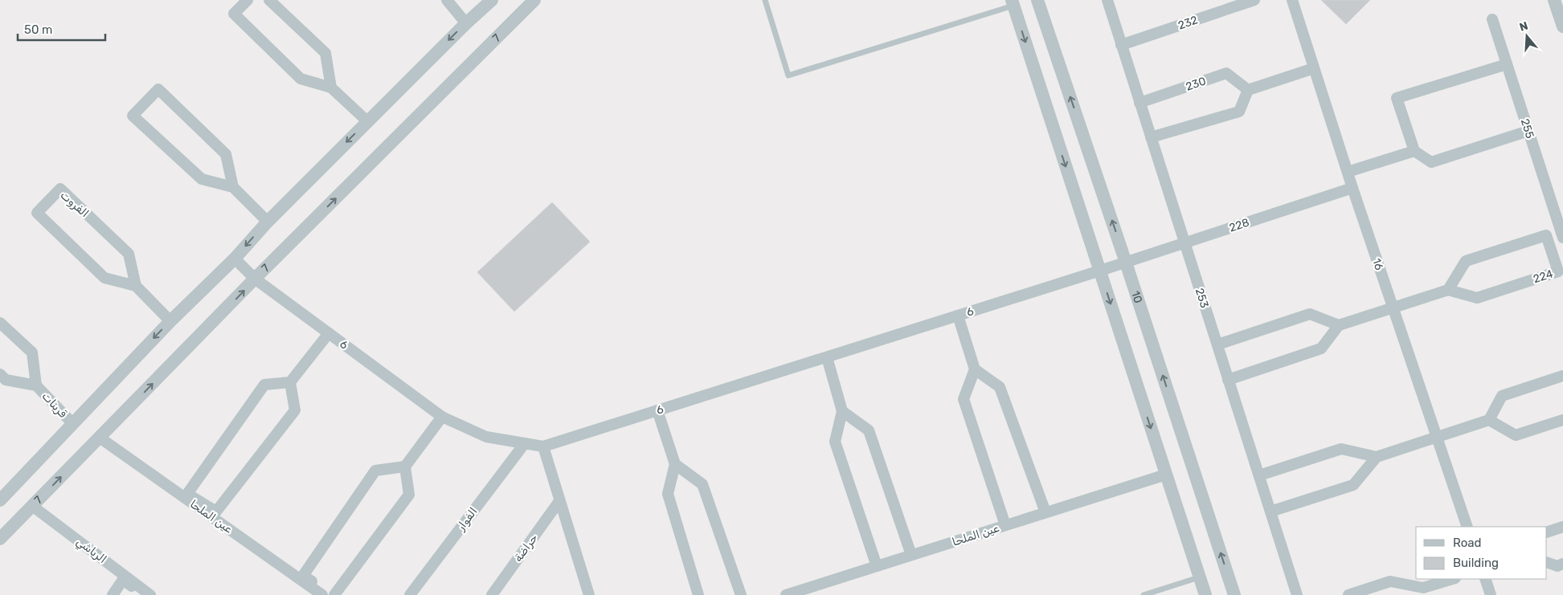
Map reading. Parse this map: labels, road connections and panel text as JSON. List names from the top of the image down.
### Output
{
  "streets": {
    "street": [
      "232",
      "7",
      "230",
      "255",
      "الفروت",
      "228",
      "16",
      "224",
      "10",
      "253",
      "6",
      "قرينات",
      "عين الملحا",
      "الفوار",
      "حراضة",
      "الرياشي"
    ]
  },
  "crossings": [
    ["232", "253"],
    ["7", "6"],
    ["7", "عين الملحا"],
    ["7", "الرياشي"],
    ["230", "253"],
    ["228", "16"],
    ["228", "10"],
    ["228", "253"],
    ["228", "6"],
    ["10", "6"],
    ["6", "الفوار"]
  ],
  "legend": ["Road", "Building"],
  "scale_bar": "50 m",
  "north": "top"
}
